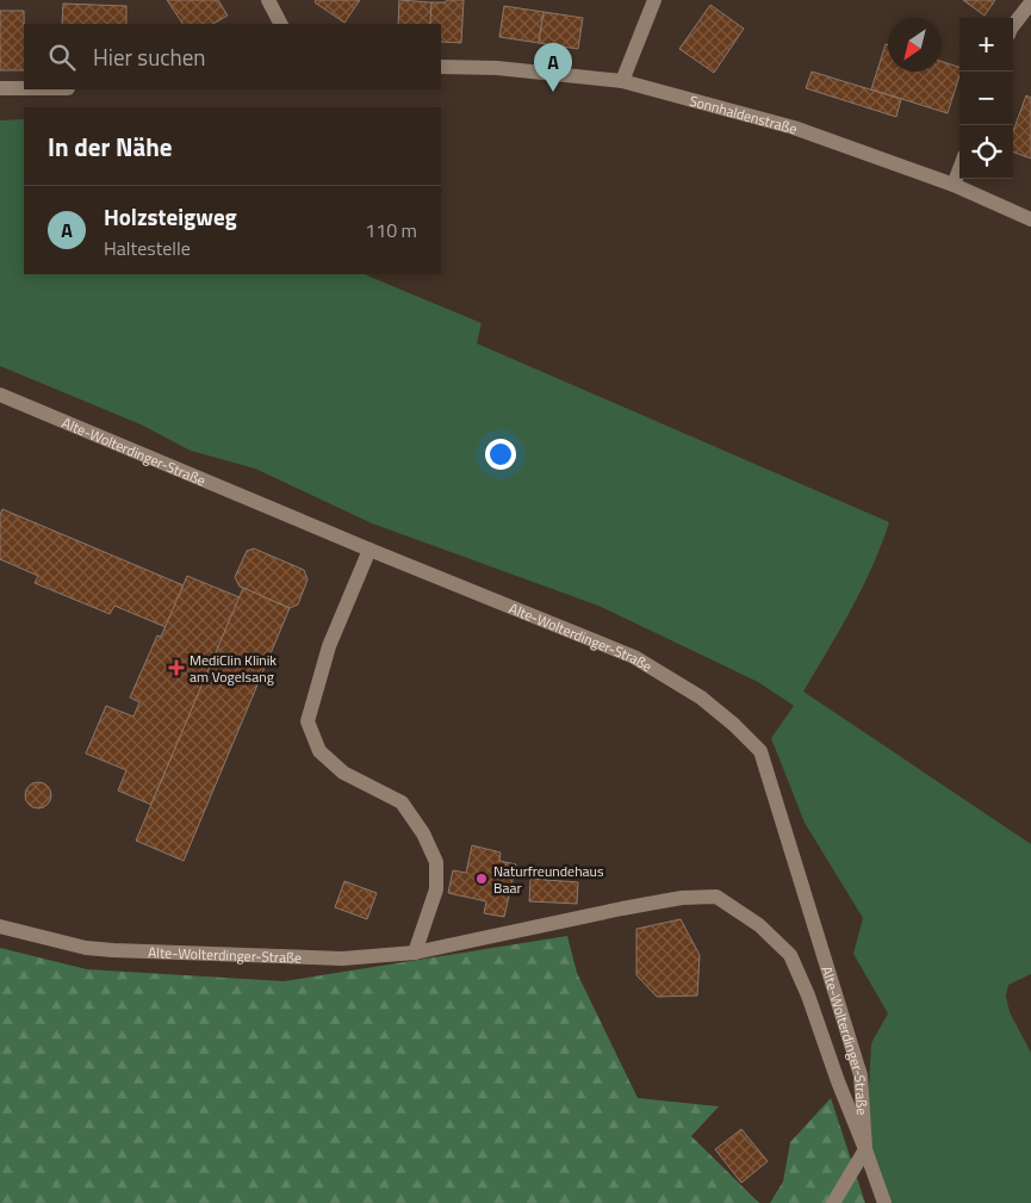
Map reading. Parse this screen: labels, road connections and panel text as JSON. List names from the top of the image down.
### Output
{
  "streets": {
    "street": ["Sonnhaldenstraße", "Alte-Wolterdinger-Straße"]
  },
  "places": {
    "health": ["MediClin Klinik am Vogelsang"],
    "other": ["Naturfreundehaus Baar"]
  },
  "north": "bottom left",
  "page": {
    "map_buttons": ["+", "−"],
    "search": "Hier suchen",
    "pins": "A",
    "heading": "In der Nähe",
    "list": [
      {
        "mark": "A",
        "name": "Holzsteigweg",
        "note": "Haltestelle",
        "value": "110 m"
      }
    ]
  }
}
